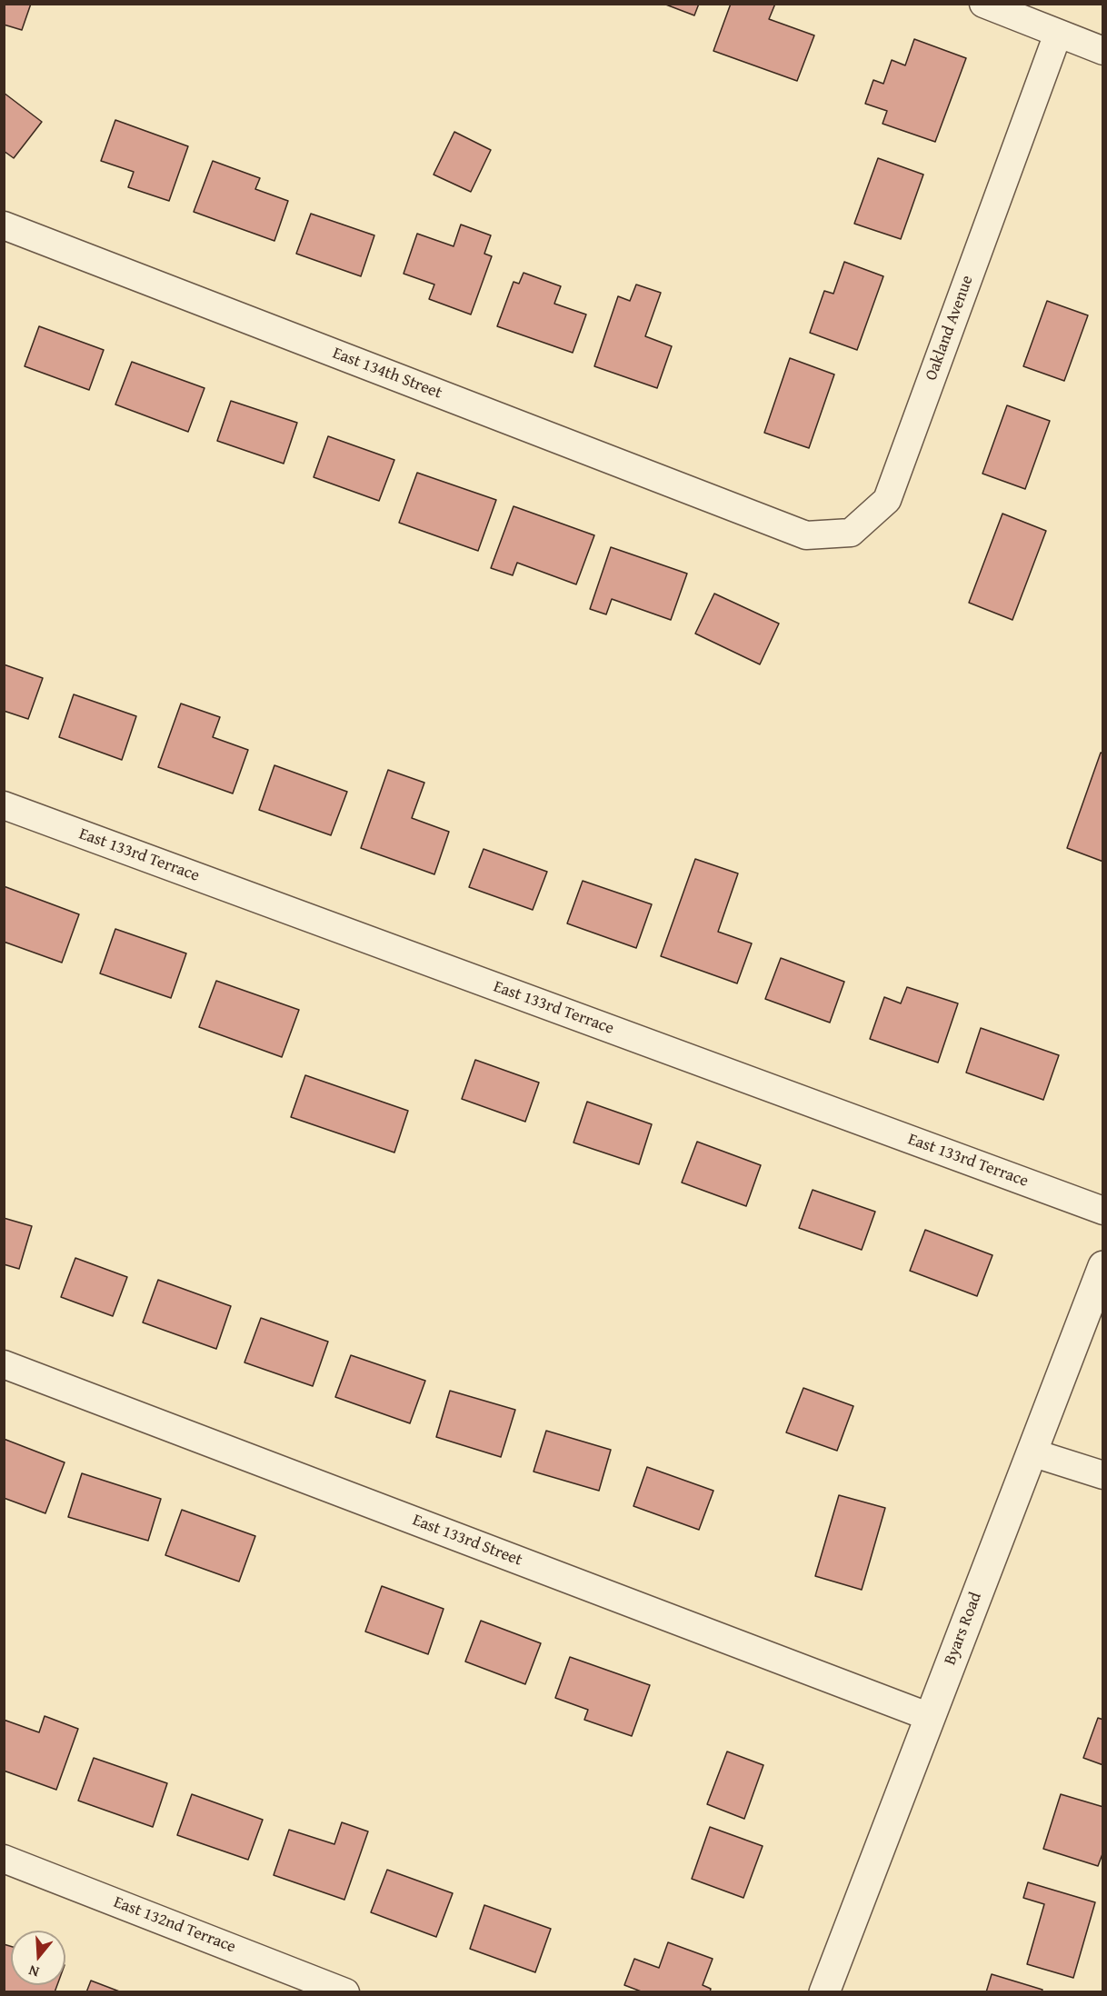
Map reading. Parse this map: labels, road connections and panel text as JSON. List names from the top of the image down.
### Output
{
  "streets": {
    "street": [
      "Oakland Avenue",
      "East 134th Street",
      "East 133rd Terrace",
      "East 133rd Street",
      "Byars Road",
      "East 132nd Terrace"
    ]
  },
  "crossings": [
    ["Oakland Avenue", "East 134th Street"],
    ["East 133rd Street", "Byars Road"]
  ],
  "north": "bottom"
}
